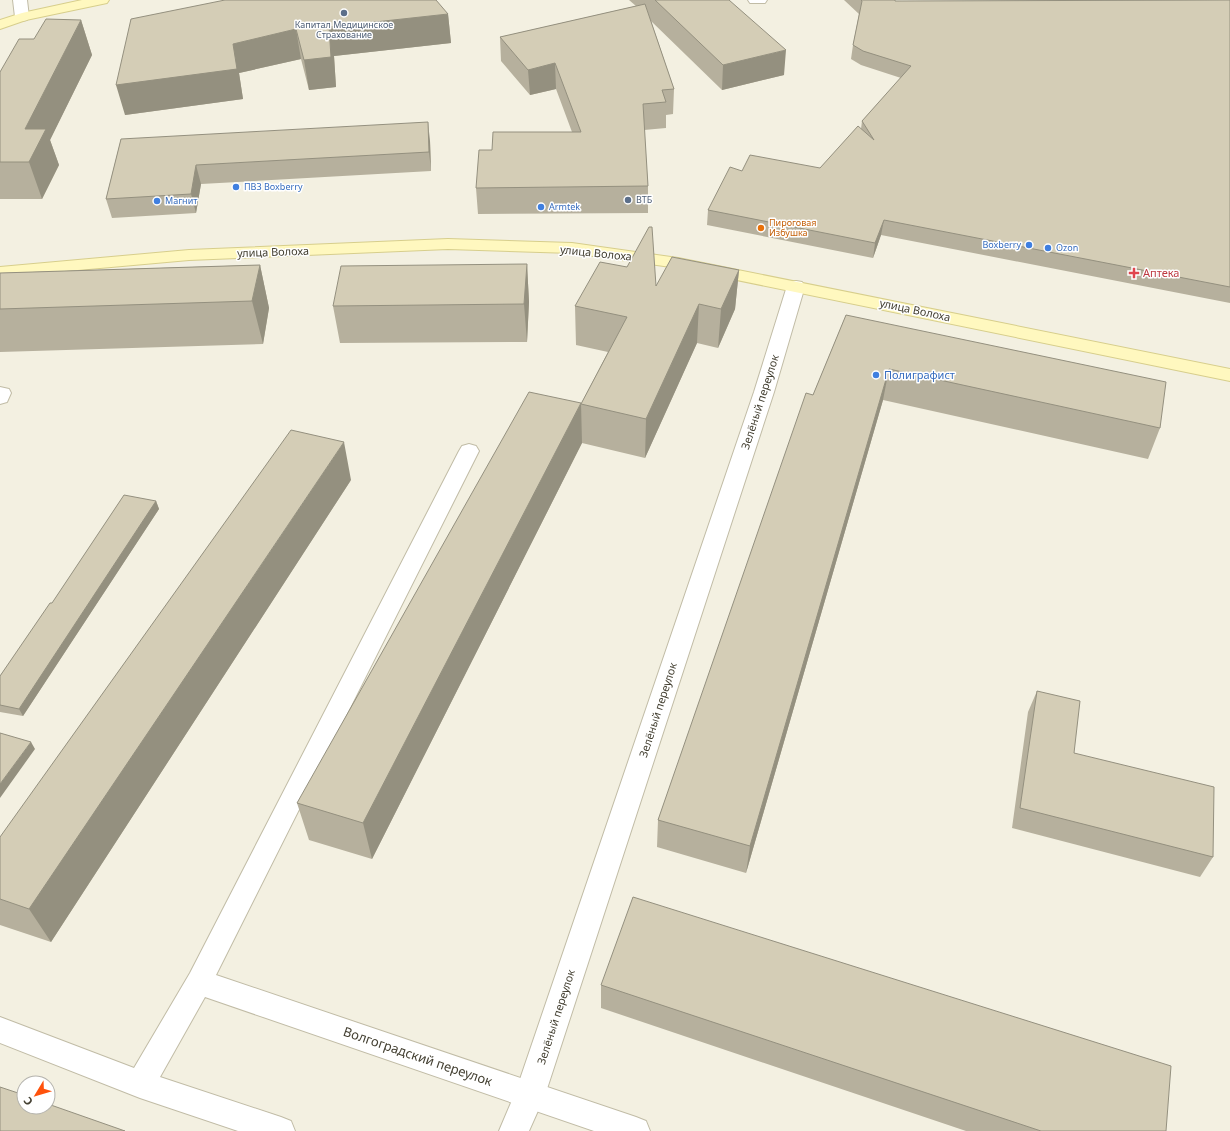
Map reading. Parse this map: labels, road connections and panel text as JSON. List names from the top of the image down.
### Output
{
  "streets": {
    "street": ["улица Волоха", "Зелёный переулок"],
    "lane": ["Волгоградский переулок"]
  },
  "crossings": [
    ["улица Волоха", "Зелёный переулок"],
    ["Зелёный переулок", "Волгоградский переулок"]
  ],
  "places": {
    "other": [
      "Капитал Медицинское Страхование",
      "ПВЗ Boxberry",
      "ВТБ",
      "Магнит",
      "Armtek",
      "Пироговая Избушка",
      "Boxberry",
      "Ozon",
      "Полиграфист"
    ],
    "health": ["Аптека"]
  },
  "north": "bottom left"
}
